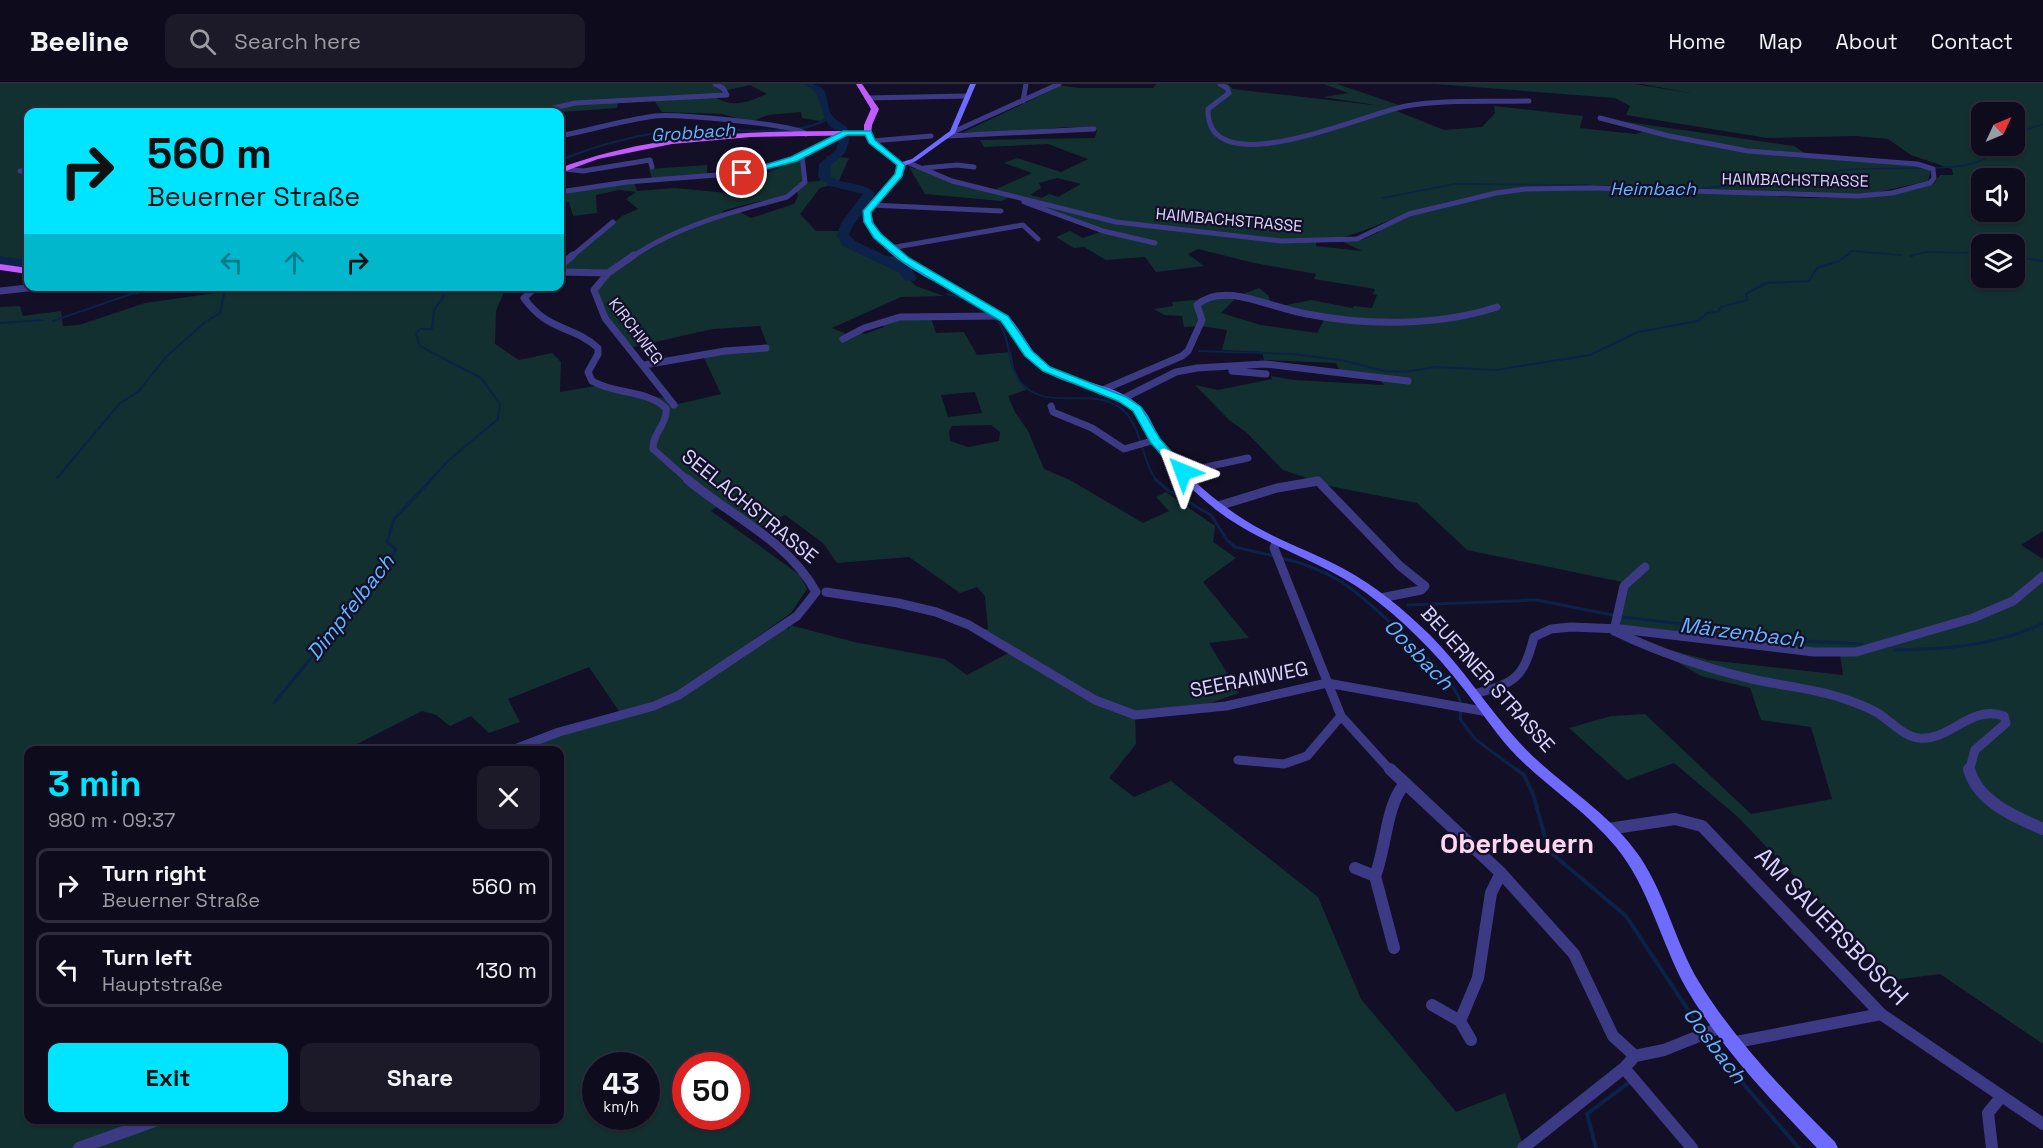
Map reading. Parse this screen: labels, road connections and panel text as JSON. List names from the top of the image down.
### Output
{
  "streets": {
    "main road": ["BEUERNER STRASSE"],
    "street": [
      "HAIMBACHSTRASSE",
      "KIRCHWEG",
      "SEELACHSTRASSE",
      "SEERAINWEG",
      "AM SAUERSBOSCH"
    ]
  },
  "crossings": [
    ["SEERAINWEG", "BEUERNER STRASSE"],
    ["BEUERNER STRASSE", "AM SAUERSBOSCH"]
  ],
  "districts": ["Oberbeuern"],
  "water": [
    "Grobbach",
    "Heimbach",
    "Dimpfelbach",
    "Märzenbach",
    "Oosbach"
  ],
  "north": "top right",
  "page": {
    "header": "Beeline",
    "search": "Search here",
    "nav": [
      "Home",
      "Map",
      "About",
      "Contact"
    ],
    "turn": ["560 m", "Beuerner Straße"],
    "heading": ["3 min", "980 m · 09:37"],
    "list": [
      {
        "name": "Turn right",
        "note": "Beuerner Straße",
        "value": "560 m"
      },
      {
        "name": "Turn left",
        "note": "Hauptstraße",
        "value": "130 m"
      }
    ],
    "buttons": ["Exit", "Share"],
    "speed": "43 km/h",
    "limit": "50"
  }
}
